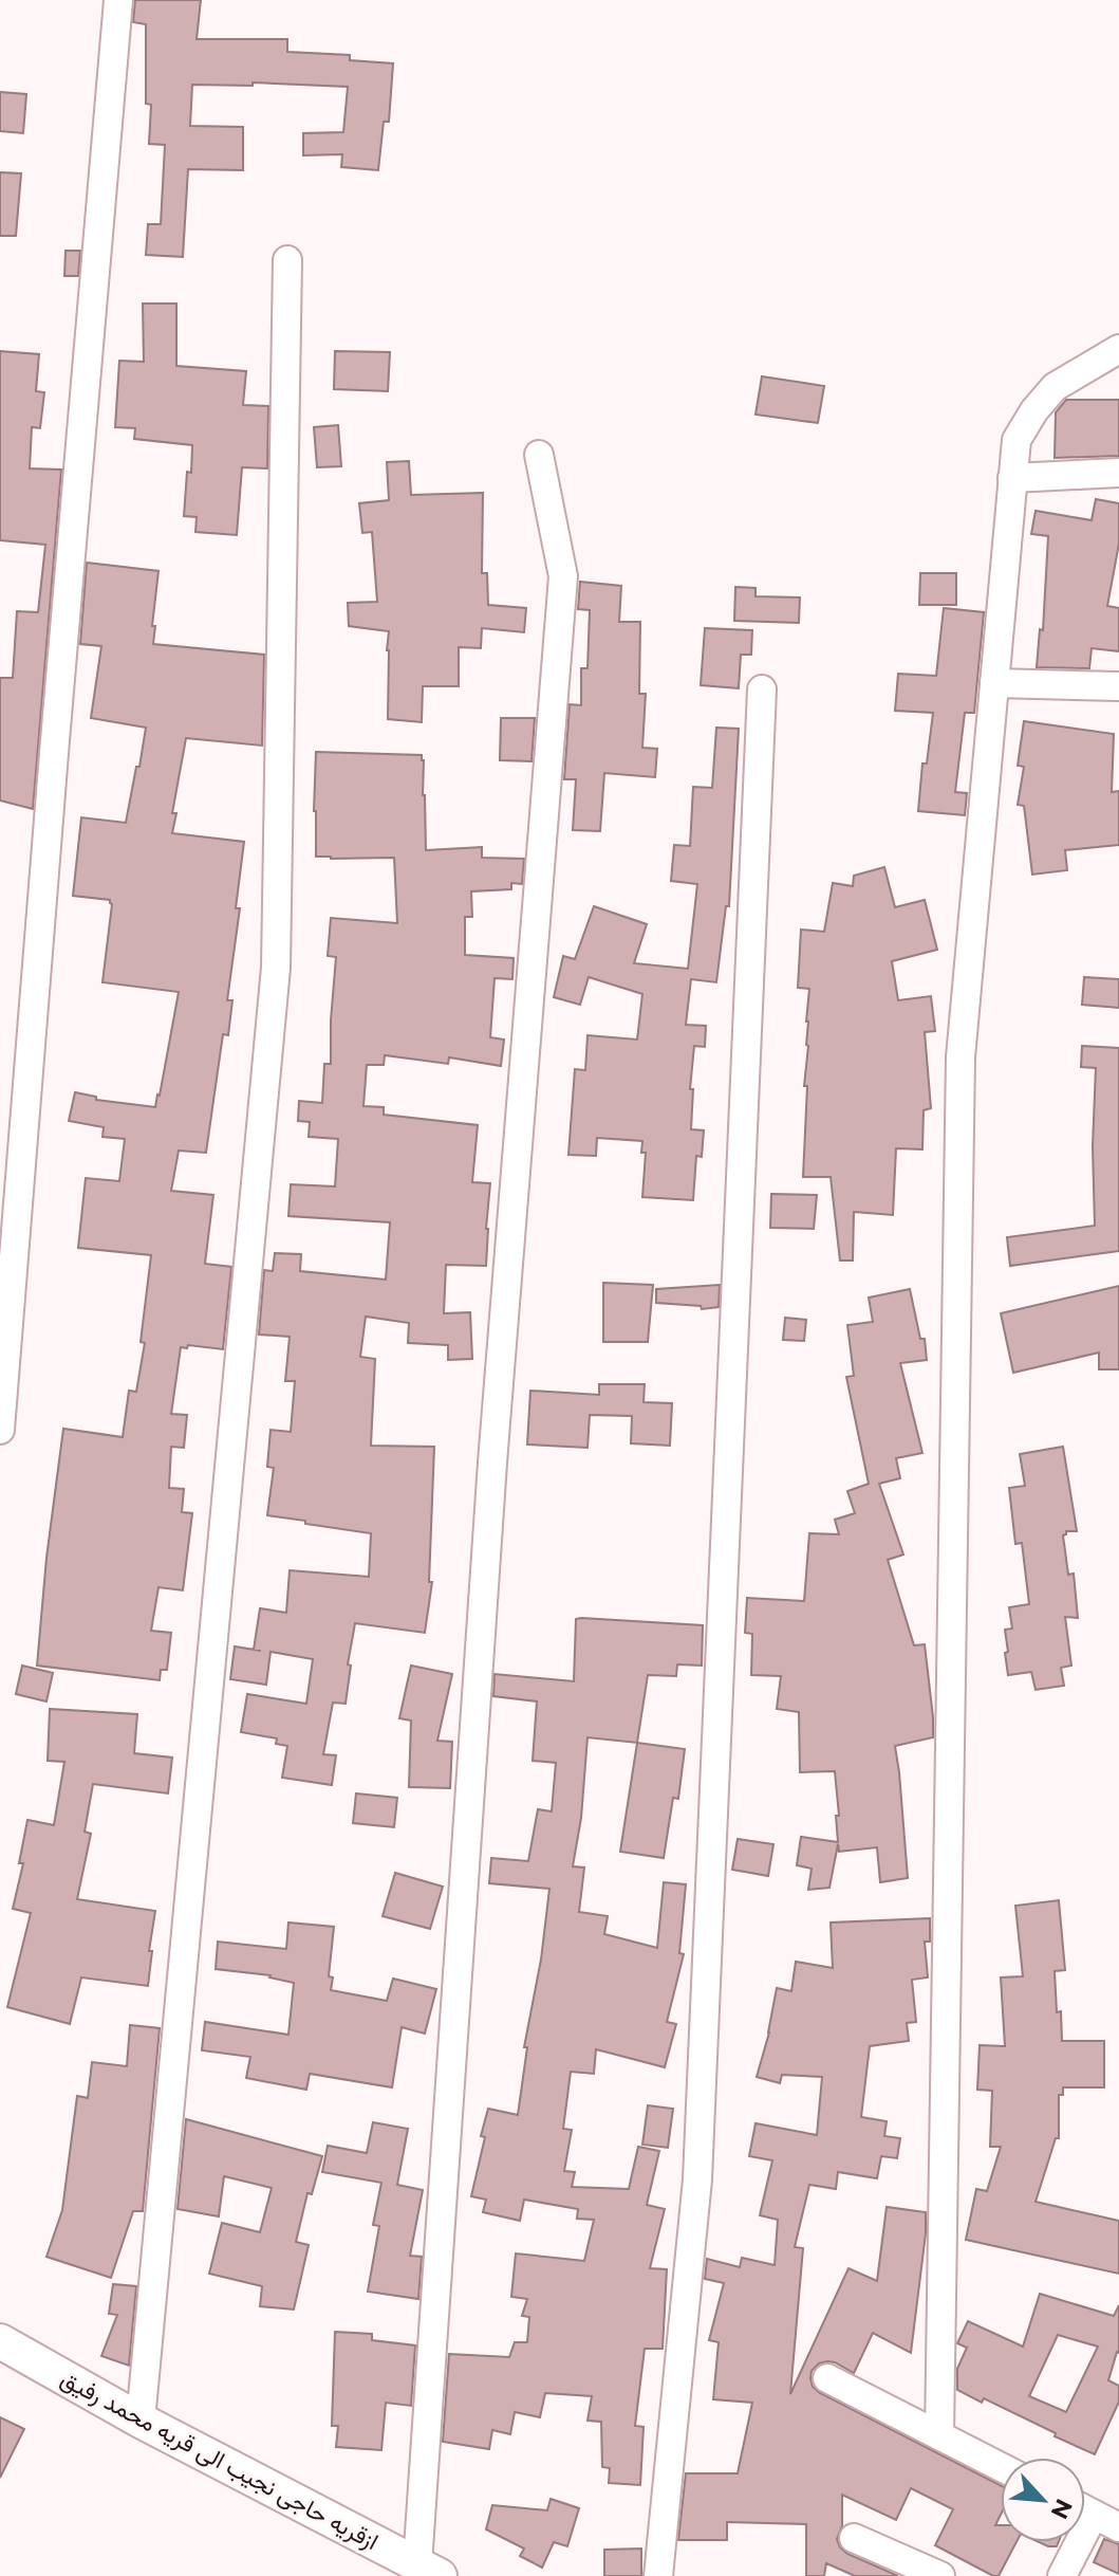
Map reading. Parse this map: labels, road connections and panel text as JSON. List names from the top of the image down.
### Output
{
  "streets": {
    "street": ["ازقریه حاجی نجیب الی قریه محمد رفیق"]
  },
  "north": "bottom right"
}
